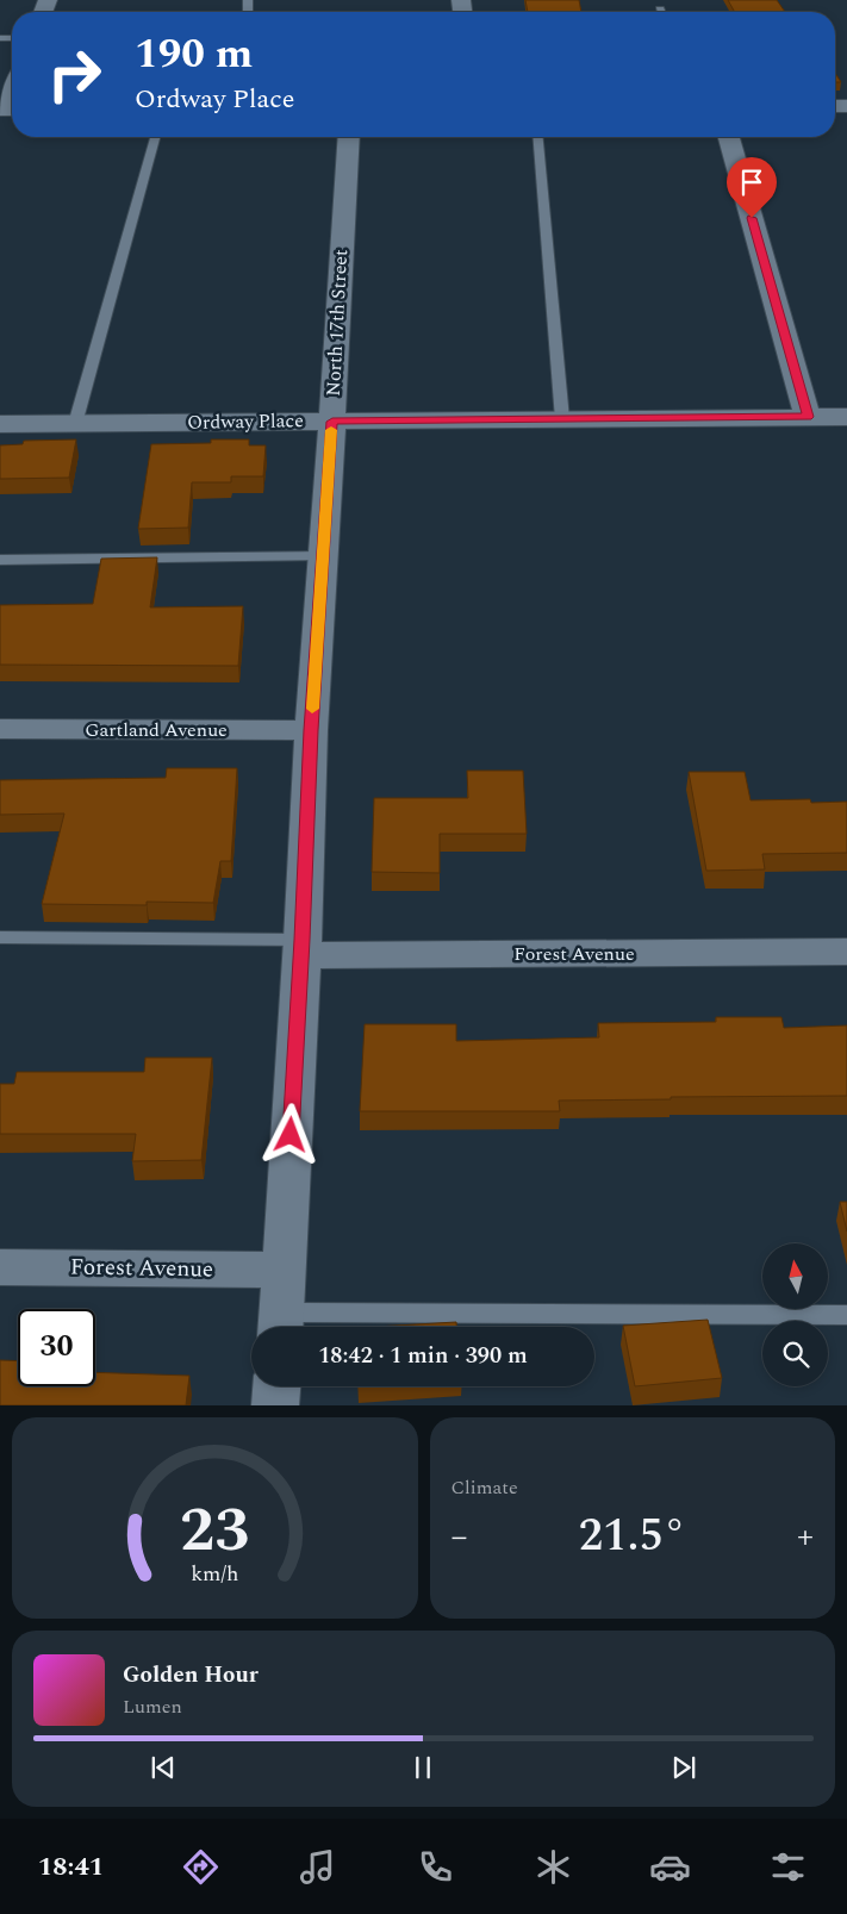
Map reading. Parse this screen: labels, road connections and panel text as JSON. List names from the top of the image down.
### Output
{
  "streets": {
    "street": [
      "North 17th Street",
      "Ordway Place",
      "Gartland Avenue",
      "Forest Avenue"
    ]
  },
  "crossings": [
    ["North 17th Street", "Ordway Place"],
    ["North 17th Street", "Gartland Avenue"],
    ["North 17th Street", "Forest Avenue"]
  ],
  "north": "top",
  "page": {
    "turn": ["190 m", "Ordway Place"],
    "limit": "30",
    "trip": "18:42 · 1 min · 390 m",
    "tile": "Climate",
    "heat": ["−", "21.5°", "+"],
    "song": ["Golden Hour", "Lumen"],
    "tabs": "18:41",
    "gauge": ["23", "km/h"]
  }
}
